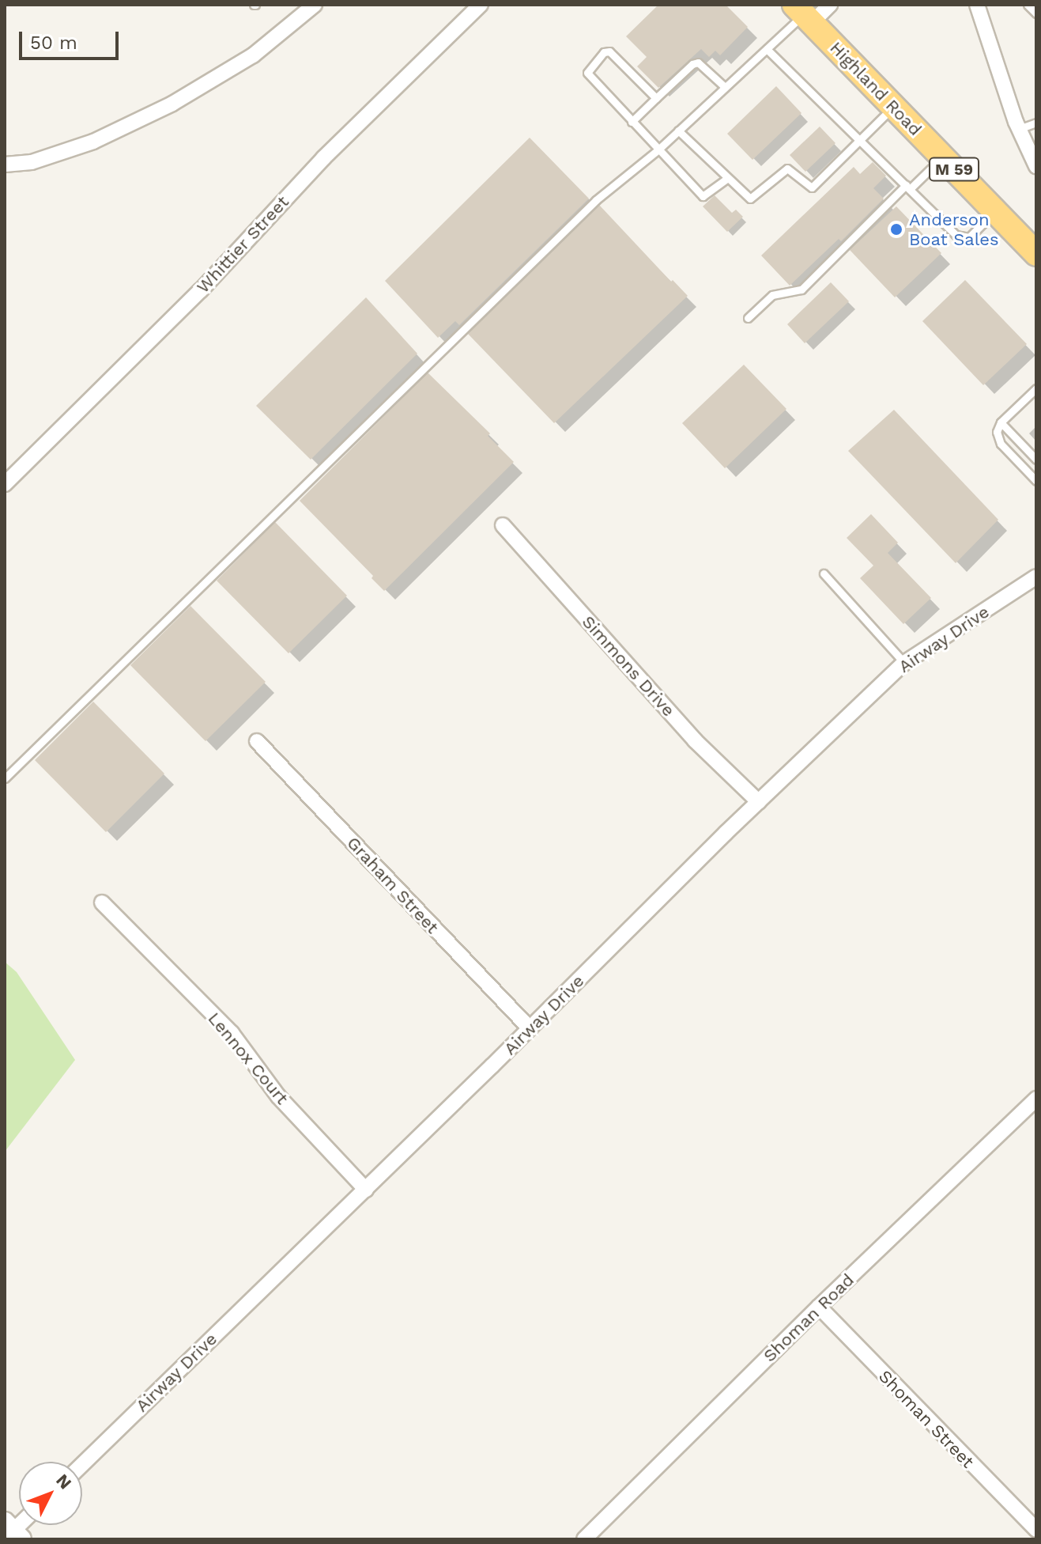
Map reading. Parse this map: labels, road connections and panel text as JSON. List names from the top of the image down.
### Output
{
  "streets": {
    "highway": ["Highland Road", "M 59"],
    "street": [
      "Whittier Street",
      "Airway Drive",
      "Simmons Drive",
      "Graham Street",
      "Lennox Court",
      "Shoman Road",
      "Shoman Street"
    ]
  },
  "crossings": [
    ["Airway Drive", "Simmons Drive"],
    ["Airway Drive", "Graham Street"],
    ["Airway Drive", "Lennox Court"],
    ["Shoman Road", "Shoman Street"]
  ],
  "places": ["Anderson Boat Sales"],
  "scale_bar": "50 m",
  "north": "top right"
}
